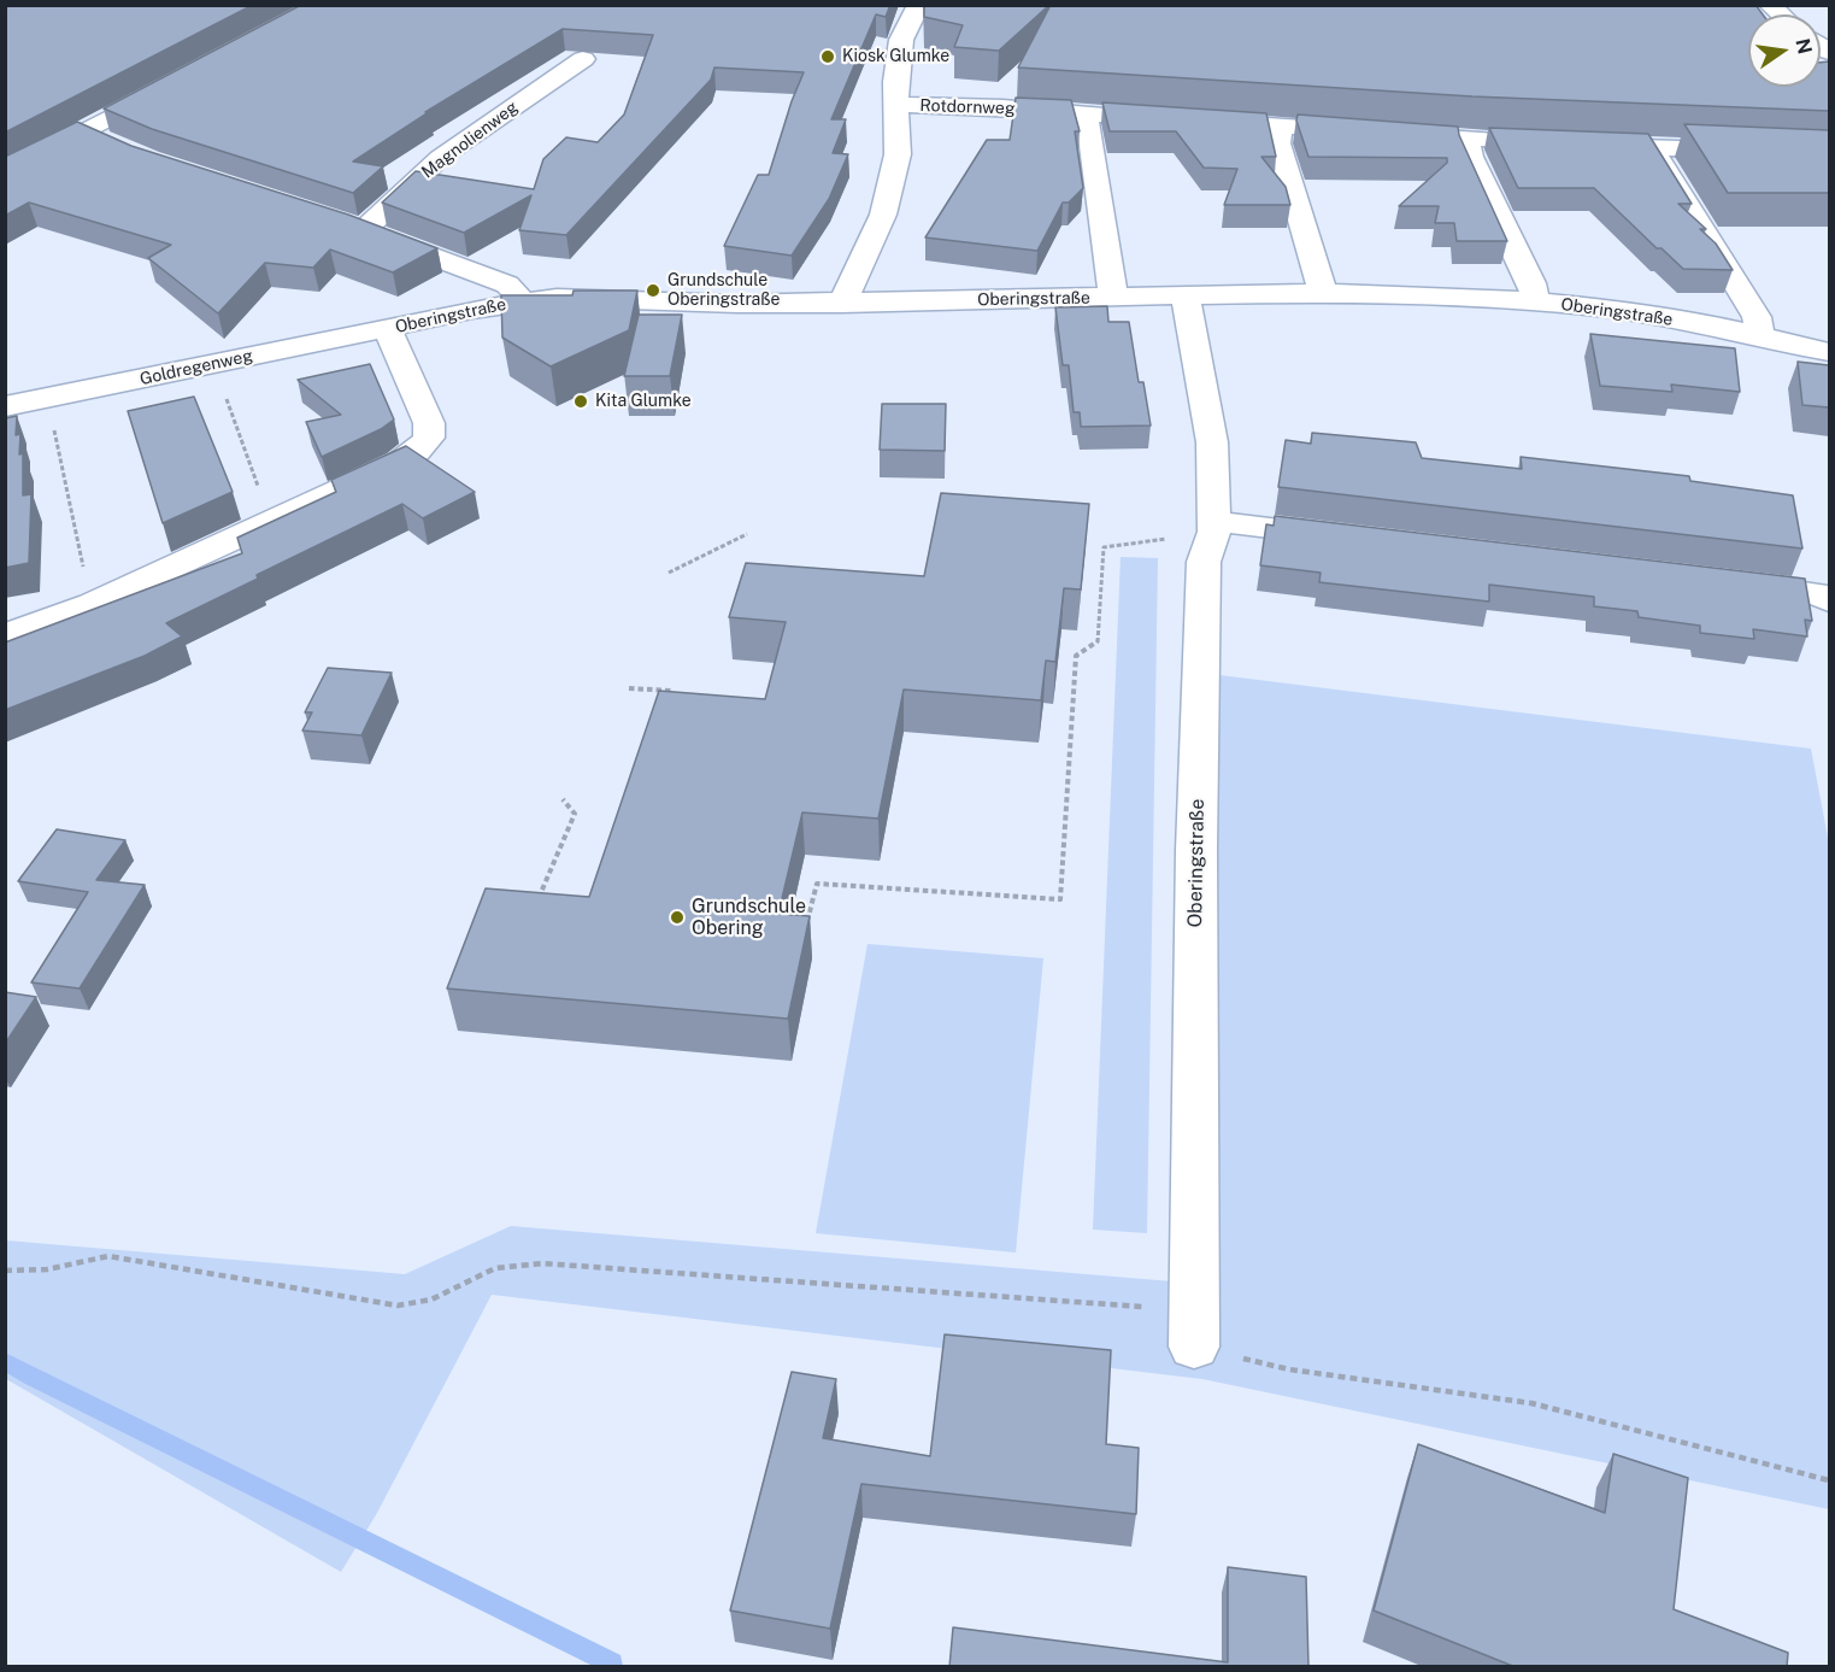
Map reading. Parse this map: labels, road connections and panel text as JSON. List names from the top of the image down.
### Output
{
  "streets": {
    "street": [
      "Rotdornweg",
      "Magnolienweg",
      "Oberingstraße",
      "Goldregenweg"
    ]
  },
  "crossings": [
    ["Magnolienweg", "Oberingstraße"],
    ["Oberingstraße", "Goldregenweg"]
  ],
  "places": [
    "Kiosk Glumke",
    "Grundschule Oberingstraße",
    "Kita Glumke",
    "Grundschule Obering"
  ],
  "north": "right"
}
